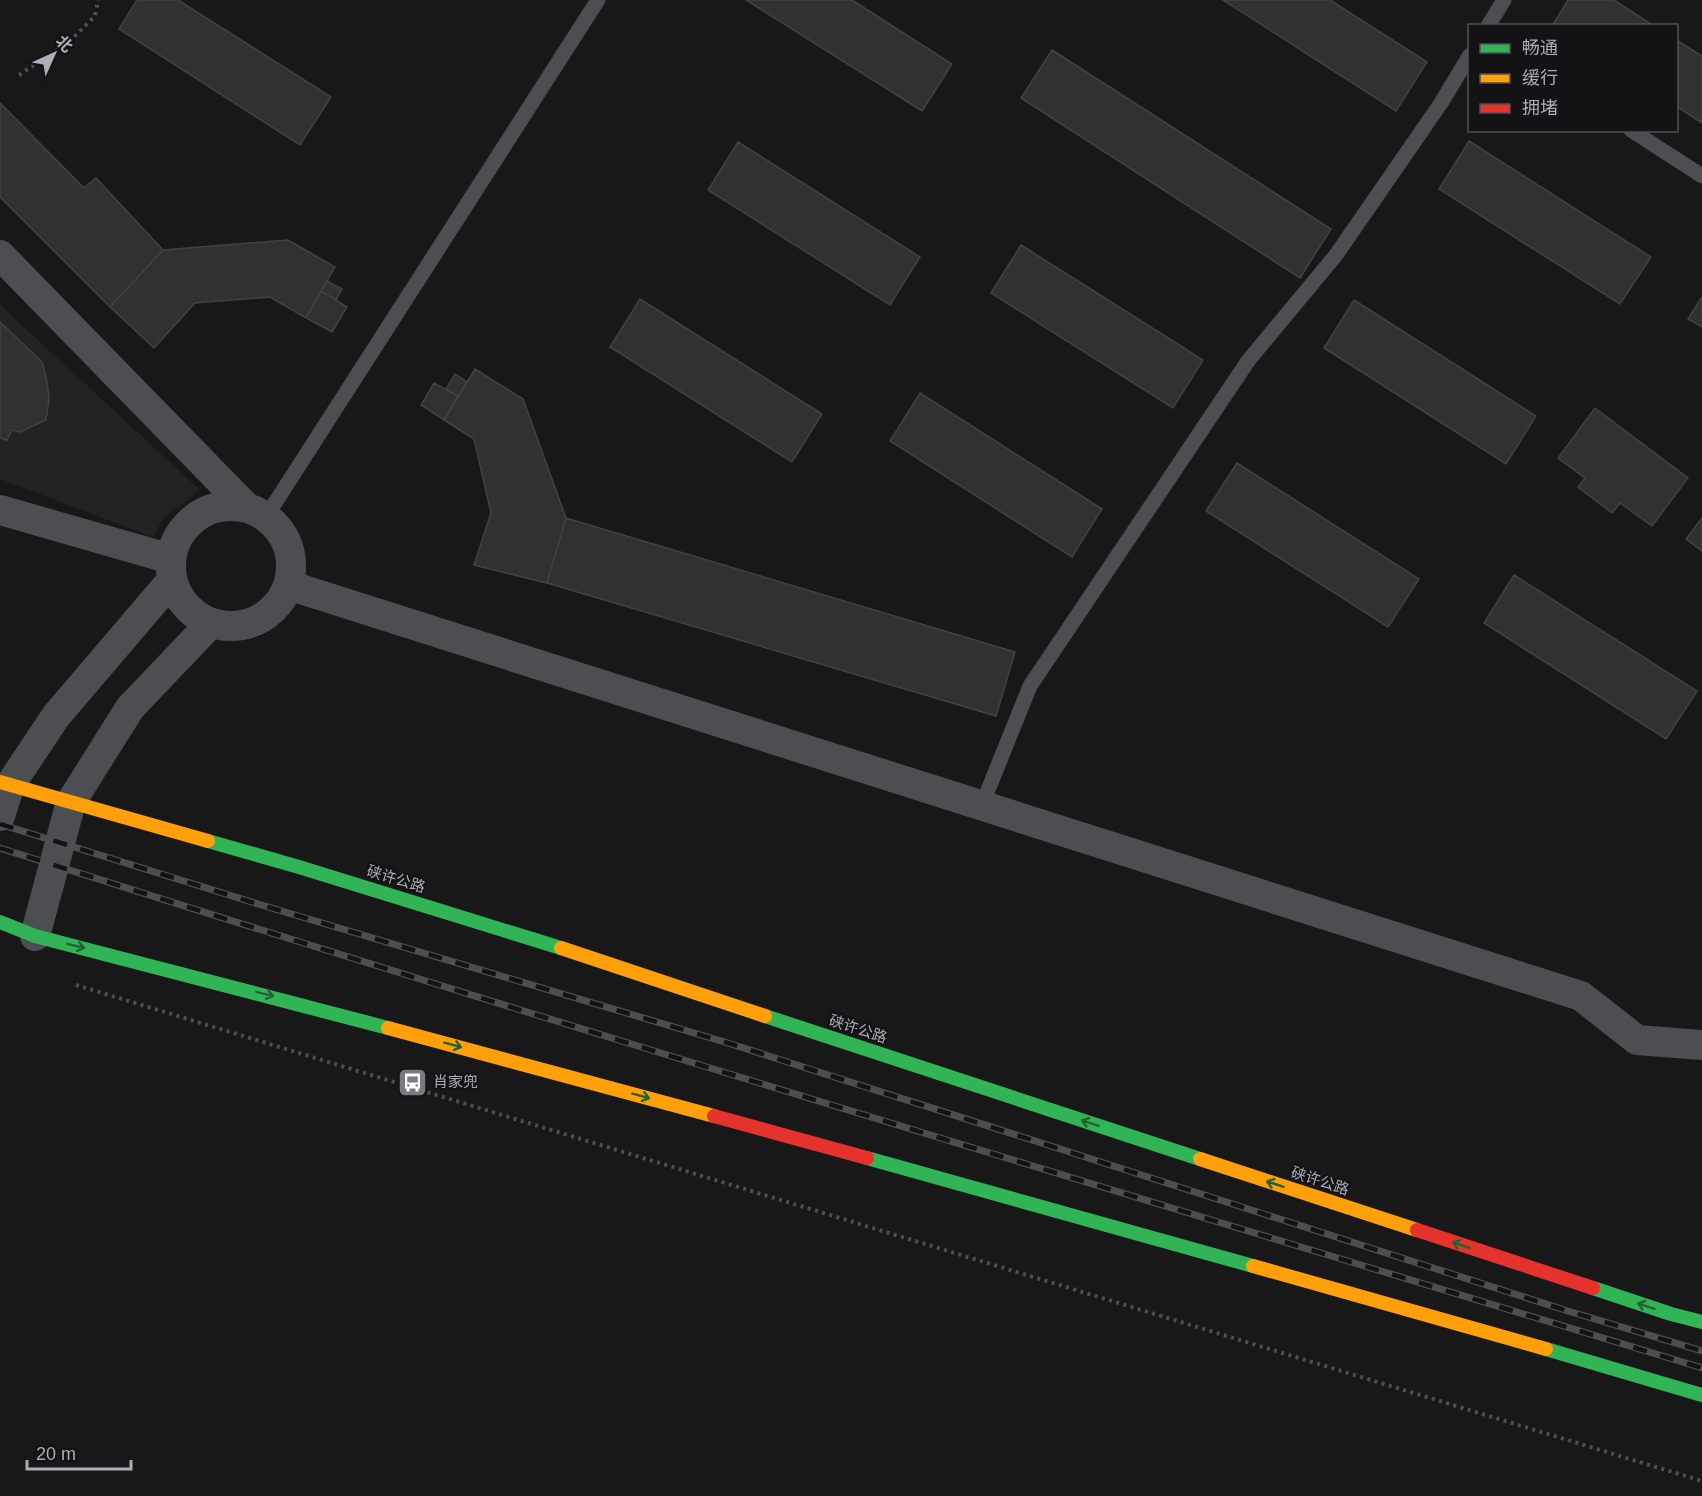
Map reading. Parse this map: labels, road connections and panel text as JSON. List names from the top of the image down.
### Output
{
  "streets": {
    "highway": ["硖许公路"]
  },
  "places": {
    "bus stop": ["肖家兜"]
  },
  "legend": ["畅通", "缓行", "拥堵"],
  "scale_bar": "20 m",
  "north": "top right"
}
